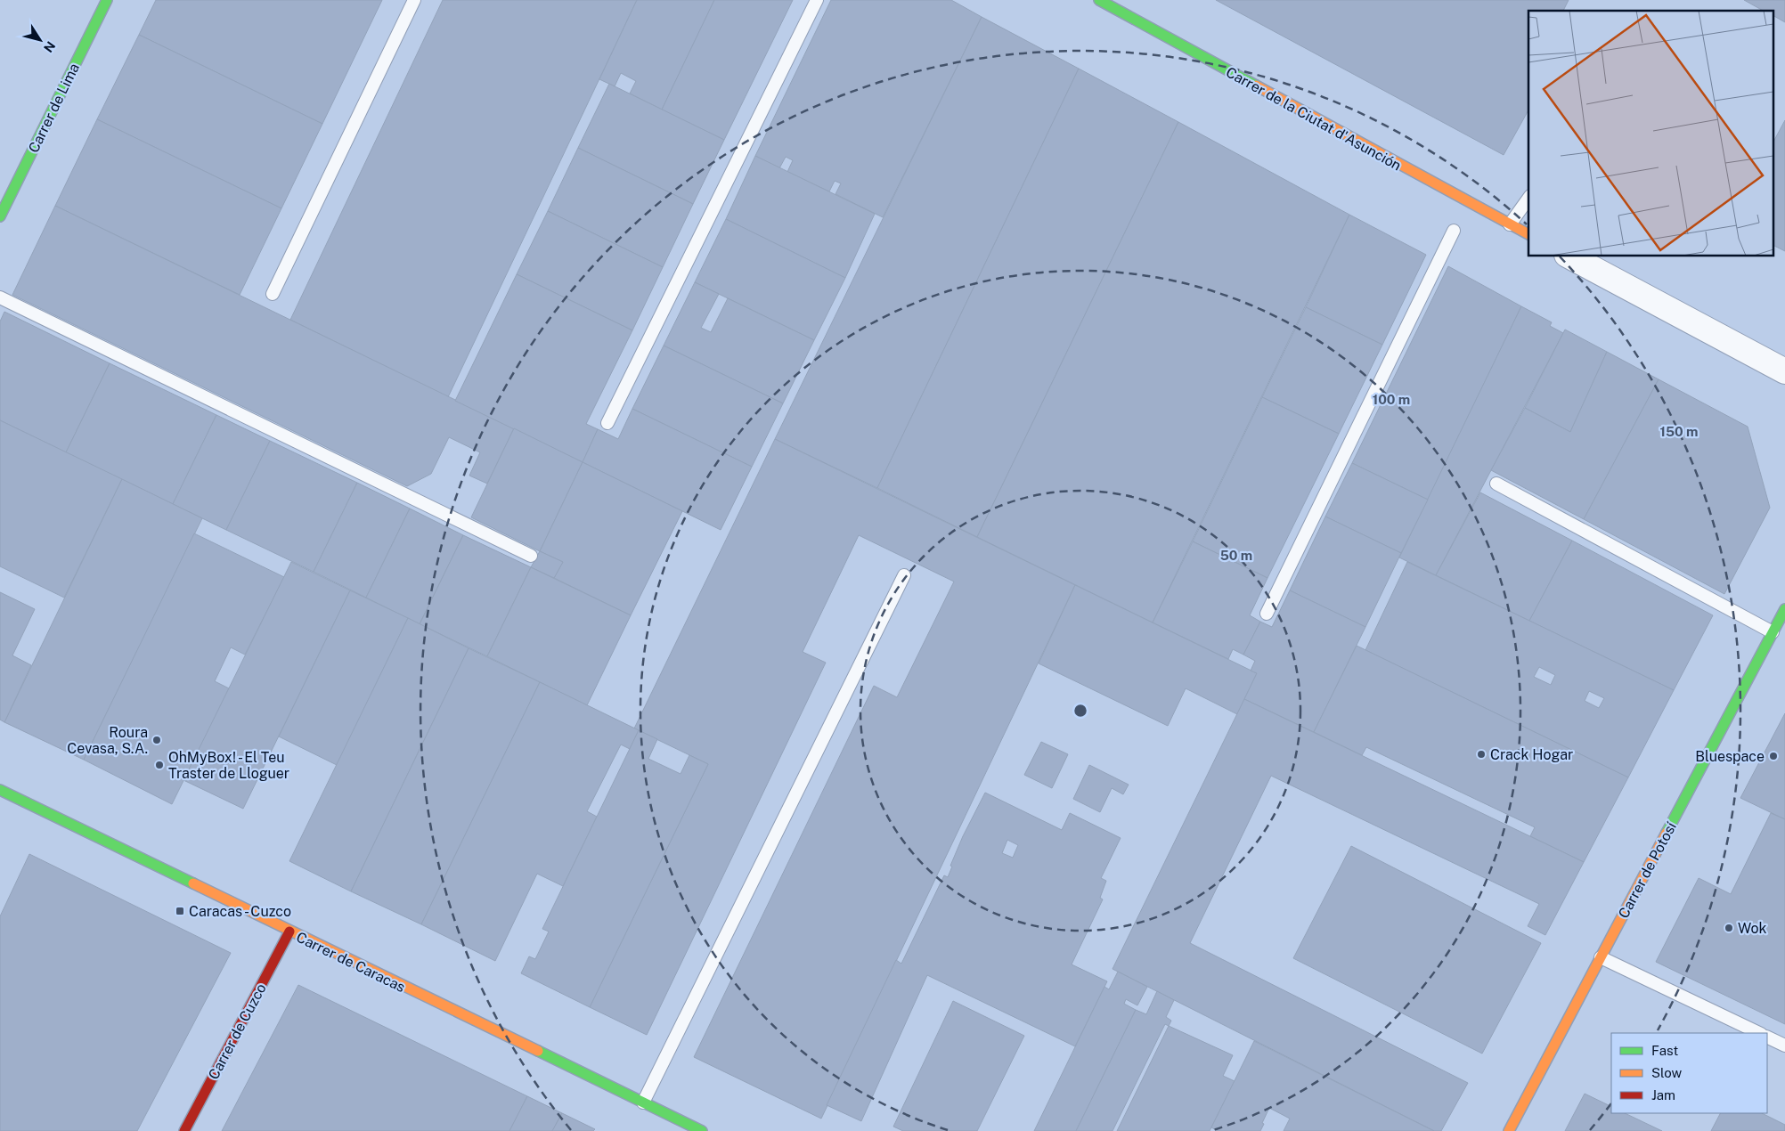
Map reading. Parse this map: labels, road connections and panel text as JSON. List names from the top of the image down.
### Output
{
  "streets": {
    "street": [
      "Carrer de Lima",
      "Carrer de la Ciutat d'Asunción",
      "Carrer de Potosí",
      "Carrer de Caracas",
      "Carrer de Cuzco"
    ]
  },
  "crossings": [
    ["Carrer de Caracas", "Carrer de Cuzco"]
  ],
  "places": {
    "other": [
      "Roura Cevasa, S.A.",
      "Crack Hogar",
      "Bluespace",
      "OhMyBox! - El Teu Traster de Lloguer",
      "Wok"
    ],
    "transit": ["Caracas - Cuzco"]
  },
  "legend": ["Fast", "Slow", "Jam"],
  "north": "bottom right",
  "rings": ["100 m", "150 m", "50 m"]
}
